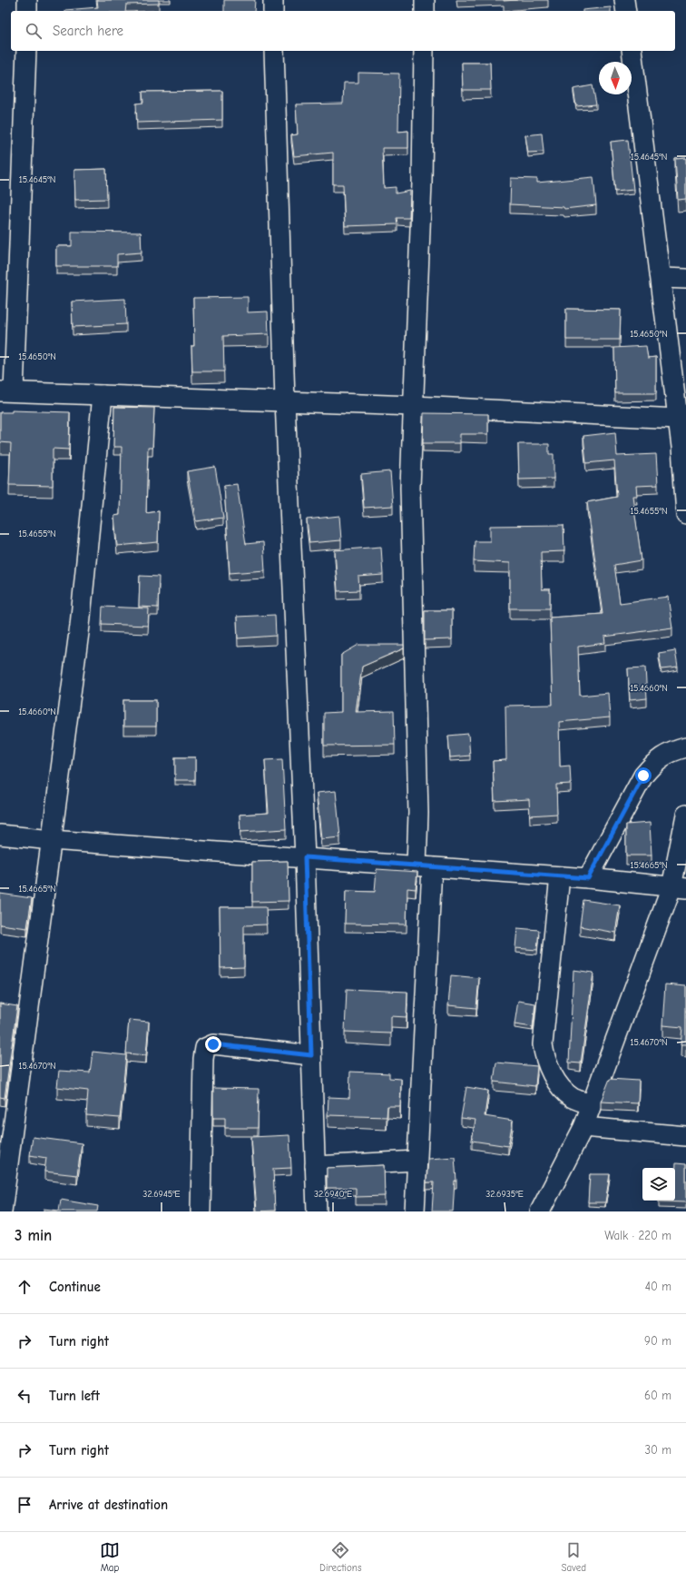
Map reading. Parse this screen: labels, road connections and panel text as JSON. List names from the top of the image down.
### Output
{
  "north": "bottom",
  "page": {
    "search": "Search here",
    "heading": ["3 min", "Walk · 220 m"],
    "list": [
      ["Continue", "40 m"],
      ["Turn right", "90 m"],
      ["Turn left", "60 m"],
      ["Turn right", "30 m"],
      "Arrive at destination"
    ],
    "nav": ["Map", "Directions", "Saved"]
  },
  "coordinates": [
    "15.4645°N",
    "15.4650°N",
    "15.4655°N",
    "15.4660°N",
    "15.4665°N",
    "15.4670°N",
    "32.6945°E",
    "32.6940°E",
    "32.6935°E"
  ]
}
